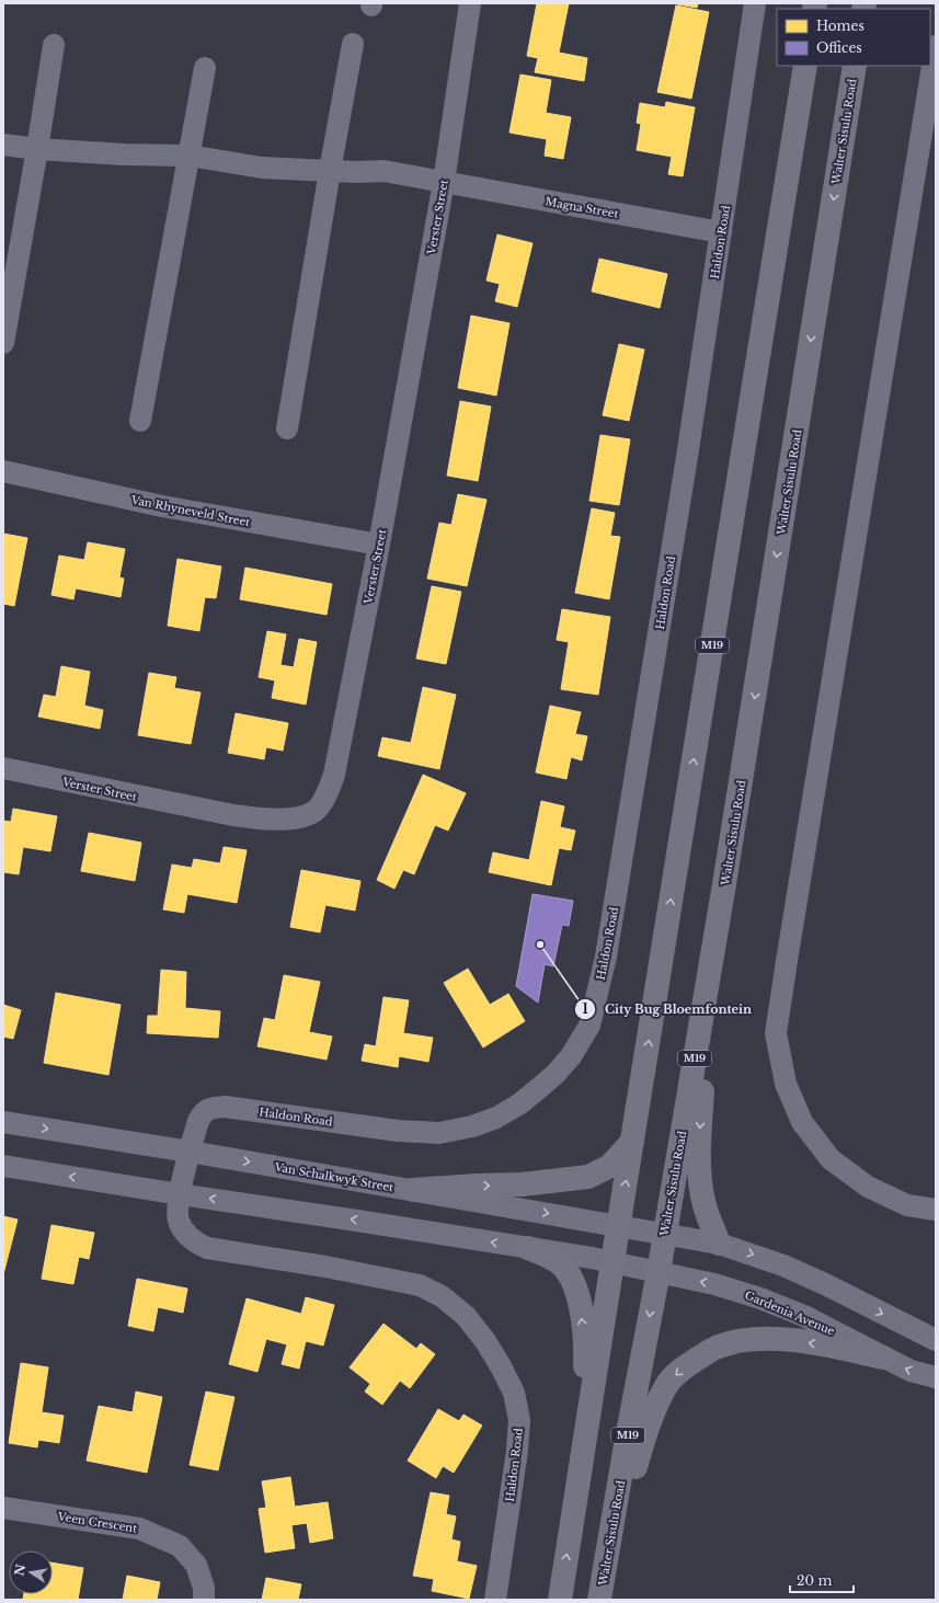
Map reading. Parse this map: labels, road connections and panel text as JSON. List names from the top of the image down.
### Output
{
  "streets": {
    "highway": ["Walter Sisulu Road", "M19"],
    "street": [
      "Magna Street",
      "Verster Street",
      "Haldon Road",
      "Van Rhyneveld Street",
      "Van Schalkwyk Street",
      "Gardenia Avenue",
      "Veen Crescent"
    ]
  },
  "crossings": [
    ["Walter Sisulu Road", "Van Schalkwyk Street"],
    ["Walter Sisulu Road", "Gardenia Avenue"],
    ["Magna Street", "Verster Street"],
    ["Magna Street", "Haldon Road"],
    ["Verster Street", "Van Rhyneveld Street"],
    ["Haldon Road", "Van Schalkwyk Street"],
    ["M19", "Van Schalkwyk Street"],
    ["M19", "Gardenia Avenue"]
  ],
  "places": ["City Bug Bloemfontein"],
  "legend": ["Homes", "Offices"],
  "scale_bar": "20 m",
  "north": "left"
}
